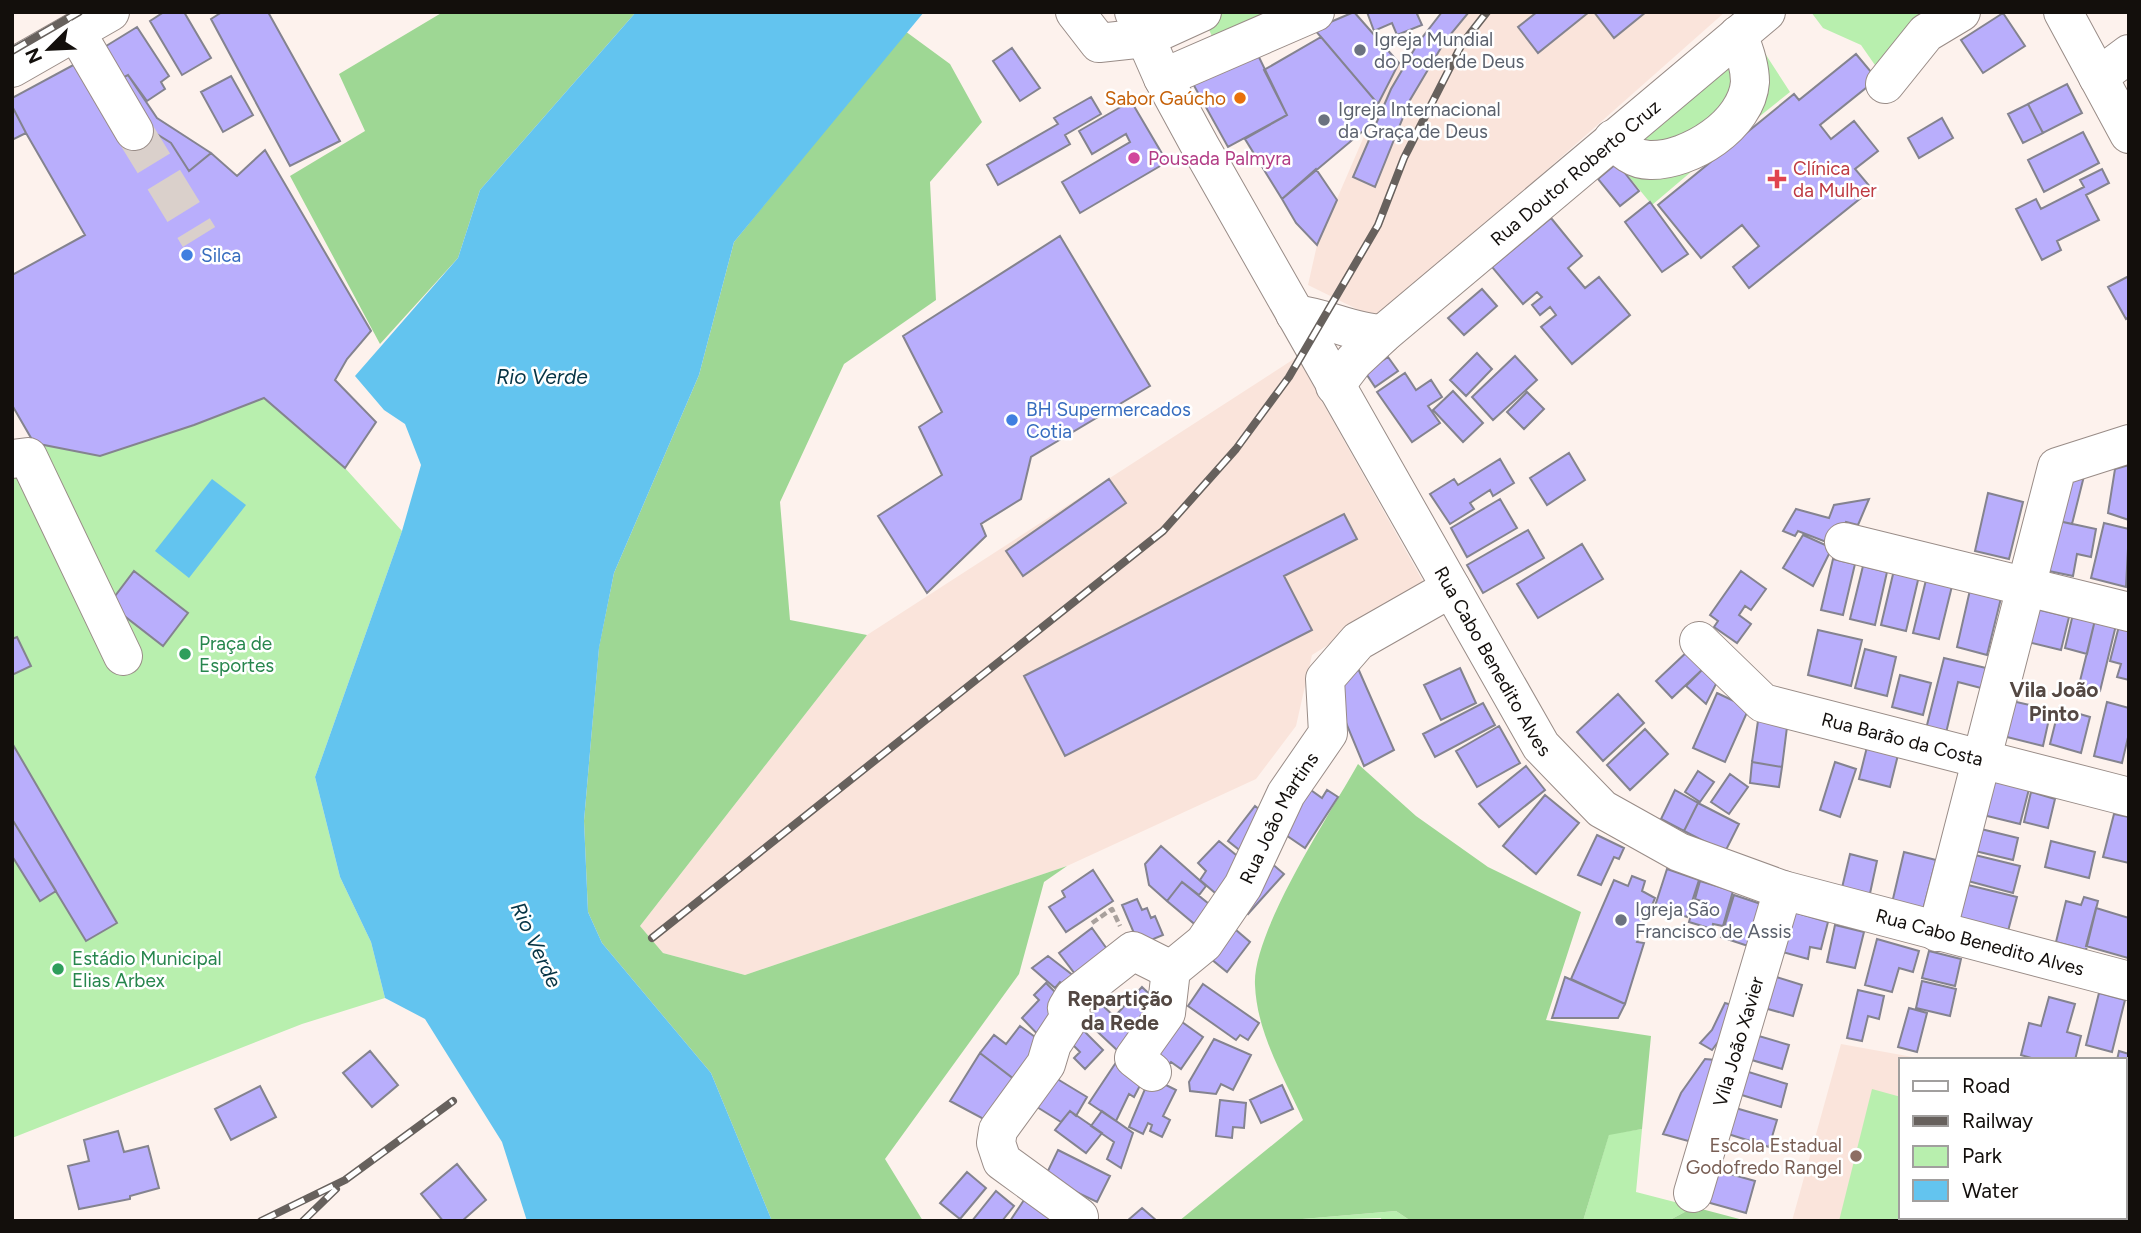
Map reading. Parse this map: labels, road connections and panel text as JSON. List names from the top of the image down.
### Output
{
  "streets": {
    "street": [
      "Rua Doutor Roberto Cruz",
      "Rua Cabo Benedito Alves",
      "Rua Barão da Costa",
      "Rua João Martins",
      "Vila João Xavier"
    ]
  },
  "crossings": [
    ["Rua Doutor Roberto Cruz", "Rua Cabo Benedito Alves"],
    ["Rua Cabo Benedito Alves", "Rua João Martins"],
    ["Rua Cabo Benedito Alves", "Vila João Xavier"]
  ],
  "districts": ["Vila João Pinto", "Repartição da Rede"],
  "water": ["Rio Verde"],
  "places": {
    "other": [
      "Igreja Mundial do Poder de Deus",
      "Sabor Gaúcho",
      "Igreja Internacional da Graça de Deus",
      "Pousada Palmyra",
      "Silca",
      "BH Supermercados Cotia",
      "Praça de Esportes",
      "Igreja São Francisco de Assis",
      "Estádio Municipal Elias Arbex",
      "Escola Estadual Godofredo Rangel"
    ],
    "health": ["Clínica da Mulher"]
  },
  "legend": [
    "Road",
    "Railway",
    "Park",
    "Water"
  ],
  "north": "bottom left"
}
